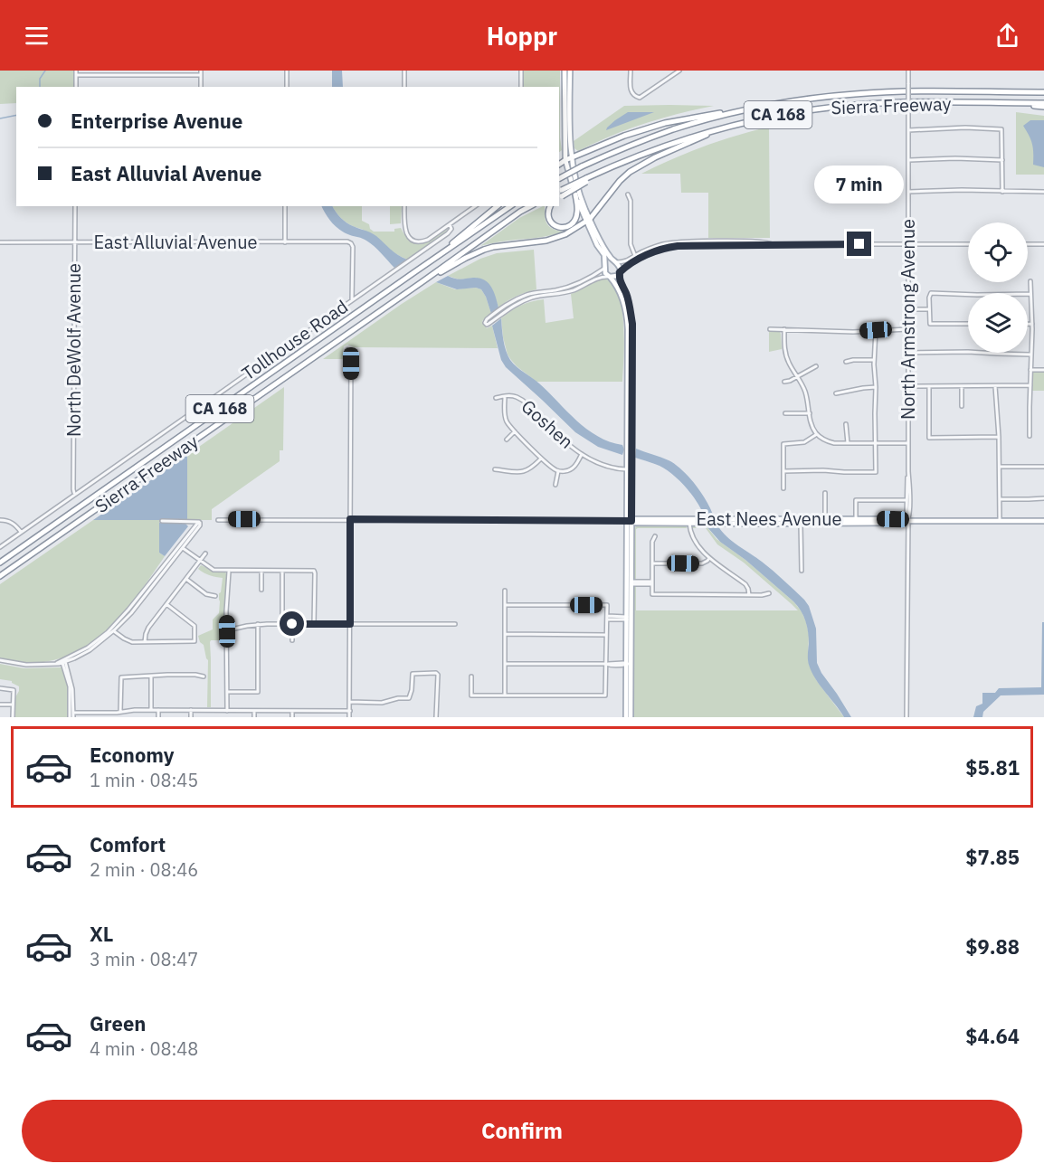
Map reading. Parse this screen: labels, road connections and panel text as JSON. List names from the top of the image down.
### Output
{
  "streets": {
    "highway": ["Sierra Freeway", "CA 168"],
    "main road": ["East Nees Avenue"],
    "street": [
      "East Alluvial Avenue",
      "North Armstrong Avenue",
      "Tollhouse Road",
      "North DeWolf Avenue",
      "Goshen"
    ]
  },
  "crossings": [
    ["East Alluvial Avenue", "Tollhouse Road"],
    ["East Alluvial Avenue", "North DeWolf Avenue"],
    ["North Armstrong Avenue", "East Nees Avenue"],
    ["Tollhouse Road", "North DeWolf Avenue"]
  ],
  "page": {
    "header": "Hoppr",
    "banner": ["Enterprise Avenue", "East Alluvial Avenue"],
    "bubble": "7 min",
    "list": [
      {
        "name": "Economy",
        "note": "1 min · 08:45",
        "value": "$5.81"
      },
      {
        "name": "Comfort",
        "note": "2 min · 08:46",
        "value": "$7.85"
      },
      {
        "name": "XL",
        "note": "3 min · 08:47",
        "value": "$9.88"
      },
      {
        "name": "Green",
        "note": "4 min · 08:48",
        "value": "$4.64"
      }
    ],
    "buttons": "Confirm"
  }
}
